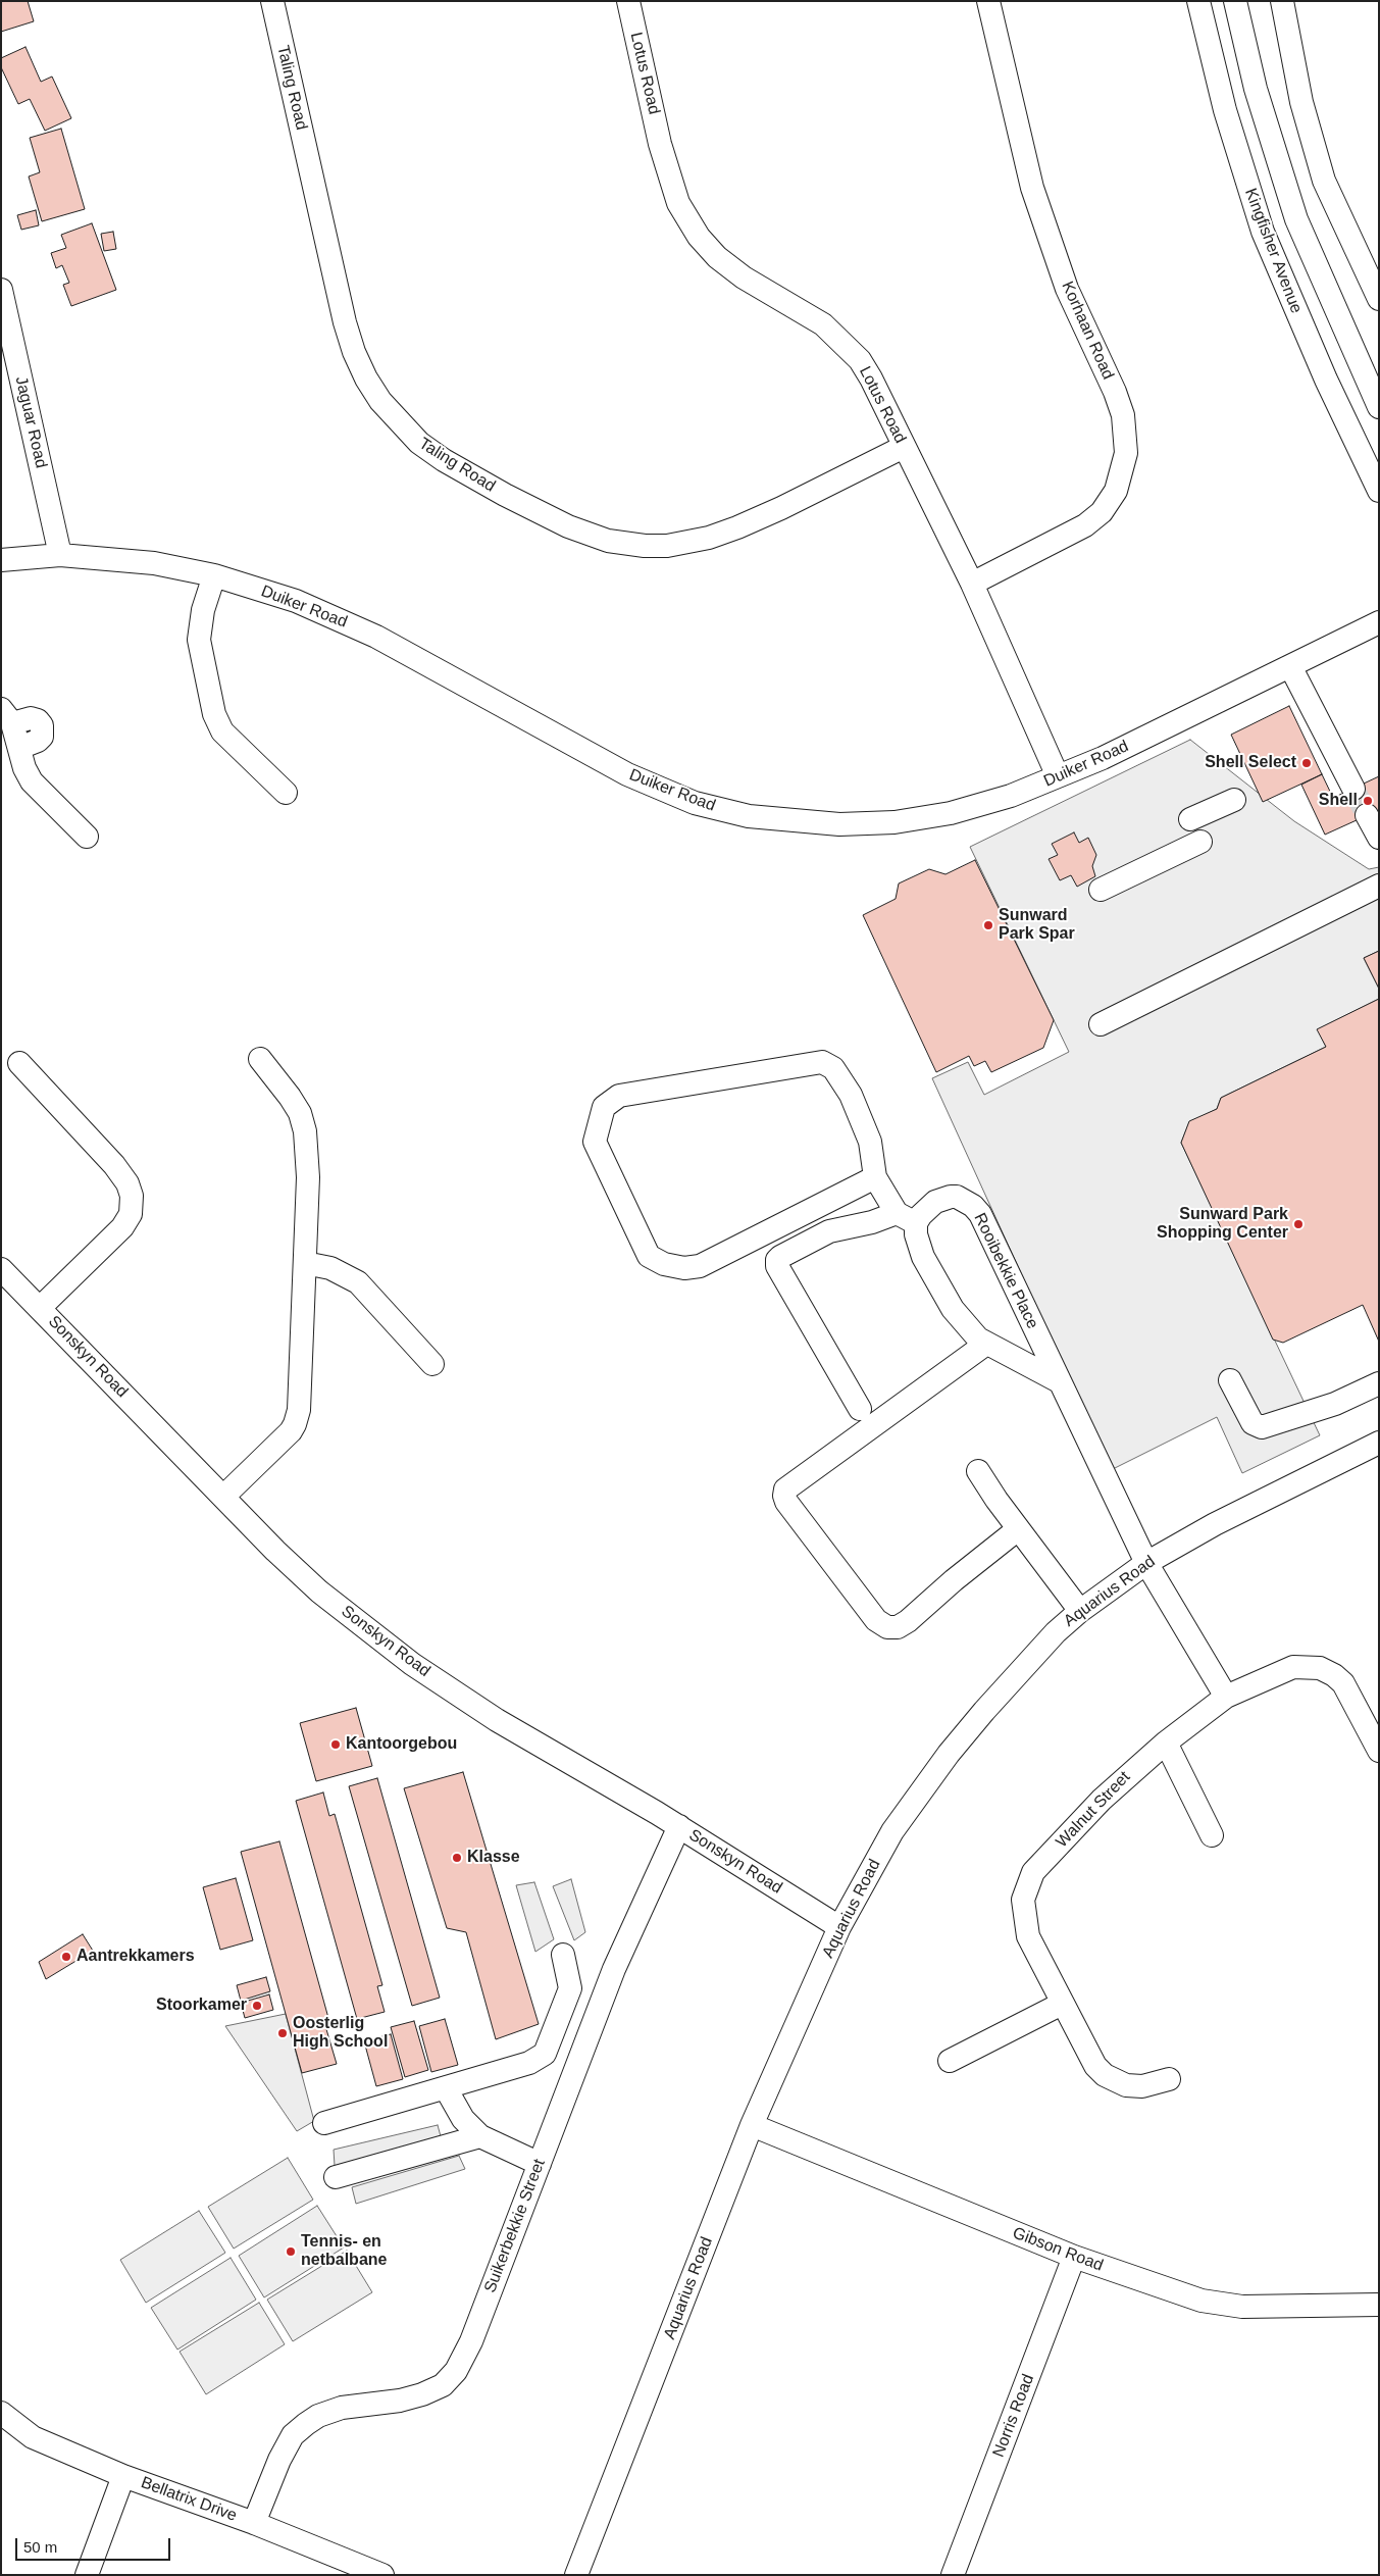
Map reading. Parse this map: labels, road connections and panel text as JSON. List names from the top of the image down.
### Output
{
  "streets": {
    "street": [
      "Lotus Road",
      "Taling Road",
      "Kingfisher Avenue",
      "Korhaan Road",
      "Jaguar Road",
      "Duiker Road",
      "Rooibekkie Place",
      "Sonskyn Road",
      "Aquarius Road",
      "Walnut Street",
      "Suikerbekkie Street",
      "Gibson Road",
      "Norris Road",
      "Bellatrix Drive"
    ]
  },
  "crossings": [
    ["Lotus Road", "Taling Road"],
    ["Lotus Road", "Korhaan Road"],
    ["Lotus Road", "Duiker Road"],
    ["Jaguar Road", "Duiker Road"],
    ["Rooibekkie Place", "Aquarius Road"],
    ["Rooibekkie Place", "Walnut Street"],
    ["Sonskyn Road", "Aquarius Road"],
    ["Sonskyn Road", "Suikerbekkie Street"],
    ["Aquarius Road", "Gibson Road"],
    ["Suikerbekkie Street", "Bellatrix Drive"],
    ["Gibson Road", "Norris Road"]
  ],
  "places": [
    "Shell Select",
    "Shell",
    "Sunward Park Spar",
    "Sunward Park Shopping Center",
    "Kantoorgebou",
    "Klasse",
    "Aantrekkamers",
    "Stoorkamer",
    "Oosterlig High School",
    "Tennis- en netbalbane"
  ],
  "scale_bar": "50 m"
}
